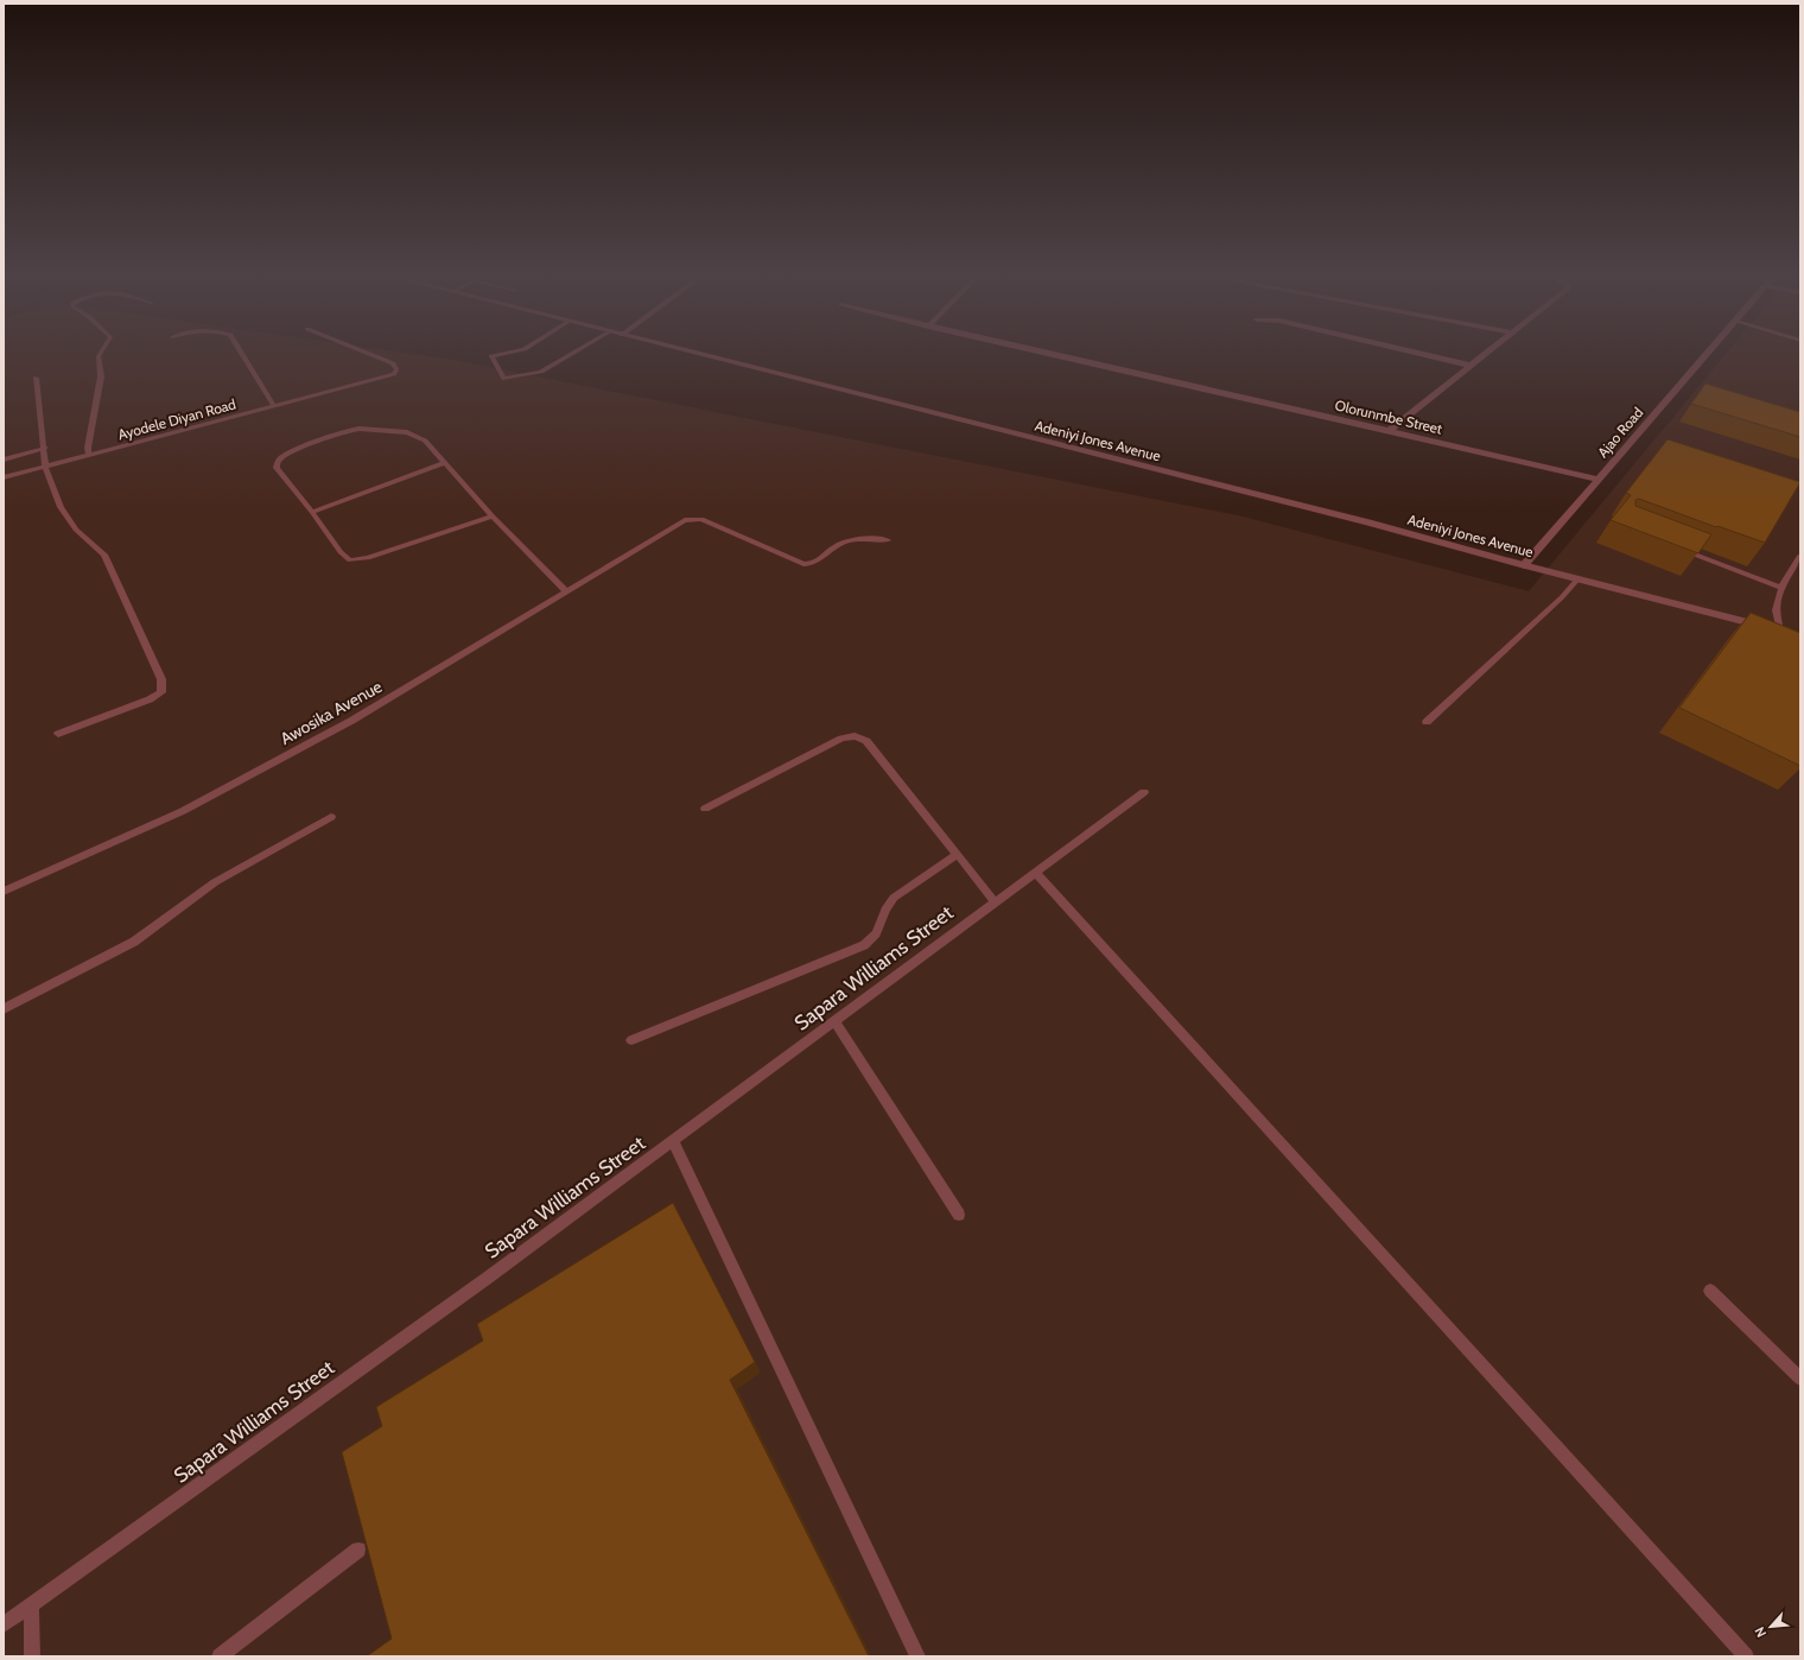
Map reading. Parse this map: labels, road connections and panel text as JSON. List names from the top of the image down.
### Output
{
  "streets": {
    "street": ["Olorunmbe Street", "Ajao Road", "Adeniyi Jones Avenue"],
    "lane": ["Ayodele Diyan Road", "Awosika Avenue", "Sapara Williams Street"]
  },
  "crossings": [
    ["Olorunmbe Street", "Ajao Road"],
    ["Ajao Road", "Adeniyi Jones Avenue"]
  ],
  "north": "bottom left"
}
